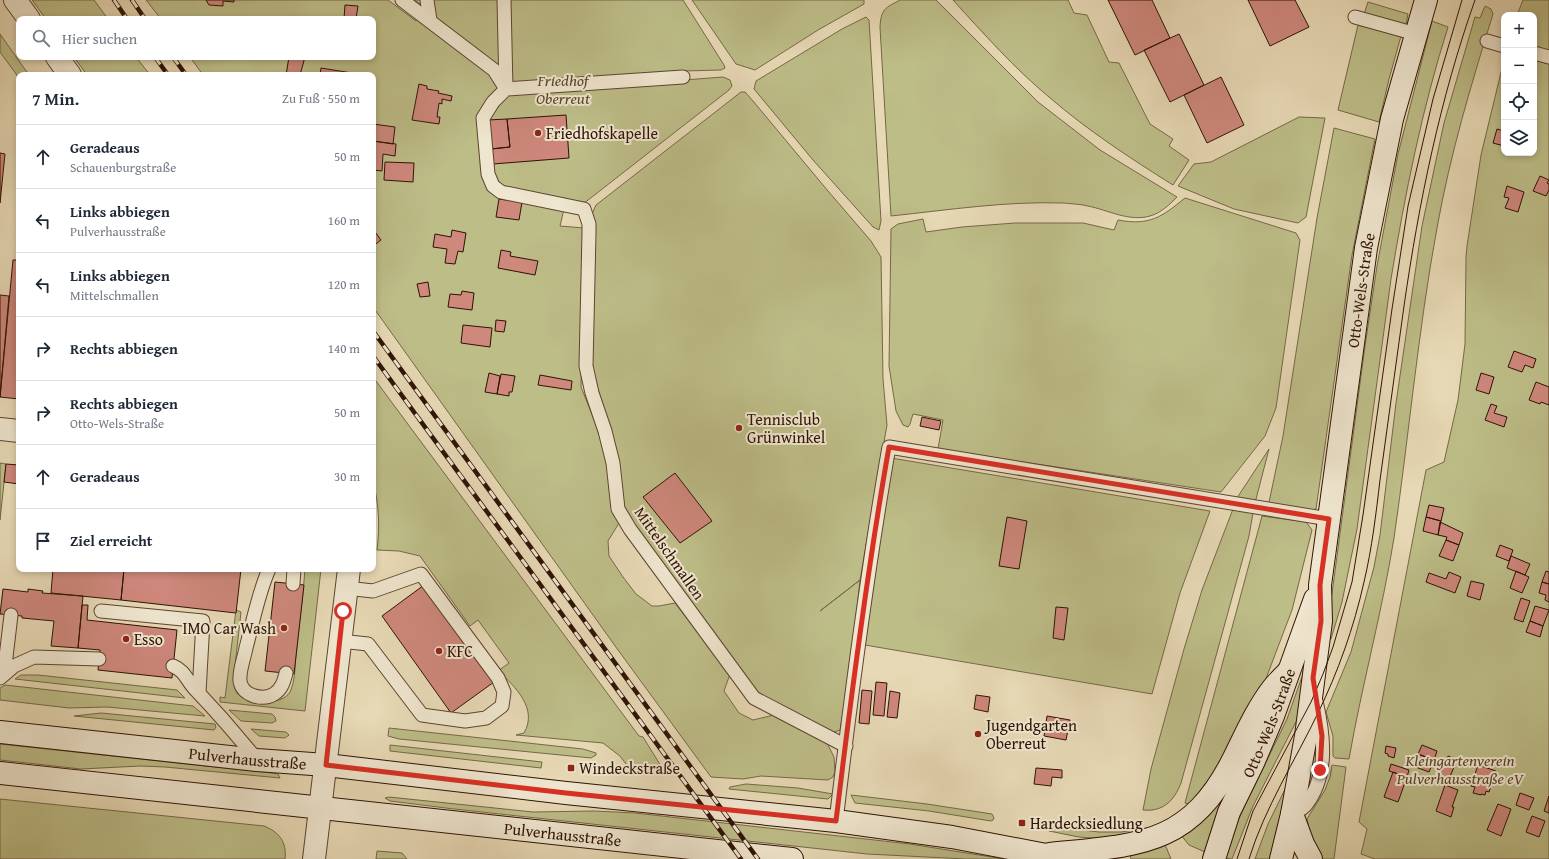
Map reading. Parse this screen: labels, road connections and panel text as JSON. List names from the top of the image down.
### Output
{
  "streets": {
    "main road": ["Otto-Wels-Straße", "Pulverhausstraße"],
    "lane": ["Mittelschmallen"]
  },
  "parks": ["Friedhof Oberreut", "Kleingartenverein Pulverhausstraße eV"],
  "places": {
    "other": [
      "Friedhofskapelle",
      "Tennisclub Grünwinkel",
      "IMO Car Wash",
      "Esso",
      "KFC",
      "Jugendgarten Oberreut"
    ],
    "transit": ["Windeckstraße", "Hardecksiedlung"]
  },
  "page": {
    "map_buttons": ["+", "−"],
    "search": "Hier suchen",
    "heading": ["7 Min.", "Zu Fuß · 550 m"],
    "list": [
      ["Geradeaus", "Schauenburgstraße", "50 m"],
      ["Links abbiegen", "Pulverhausstraße", "160 m"],
      ["Links abbiegen", "Mittelschmallen", "120 m"],
      ["Rechts abbiegen", "140 m"],
      ["Rechts abbiegen", "Otto-Wels-Straße", "50 m"],
      ["Geradeaus", "30 m"],
      "Ziel erreicht"
    ]
  }
}
